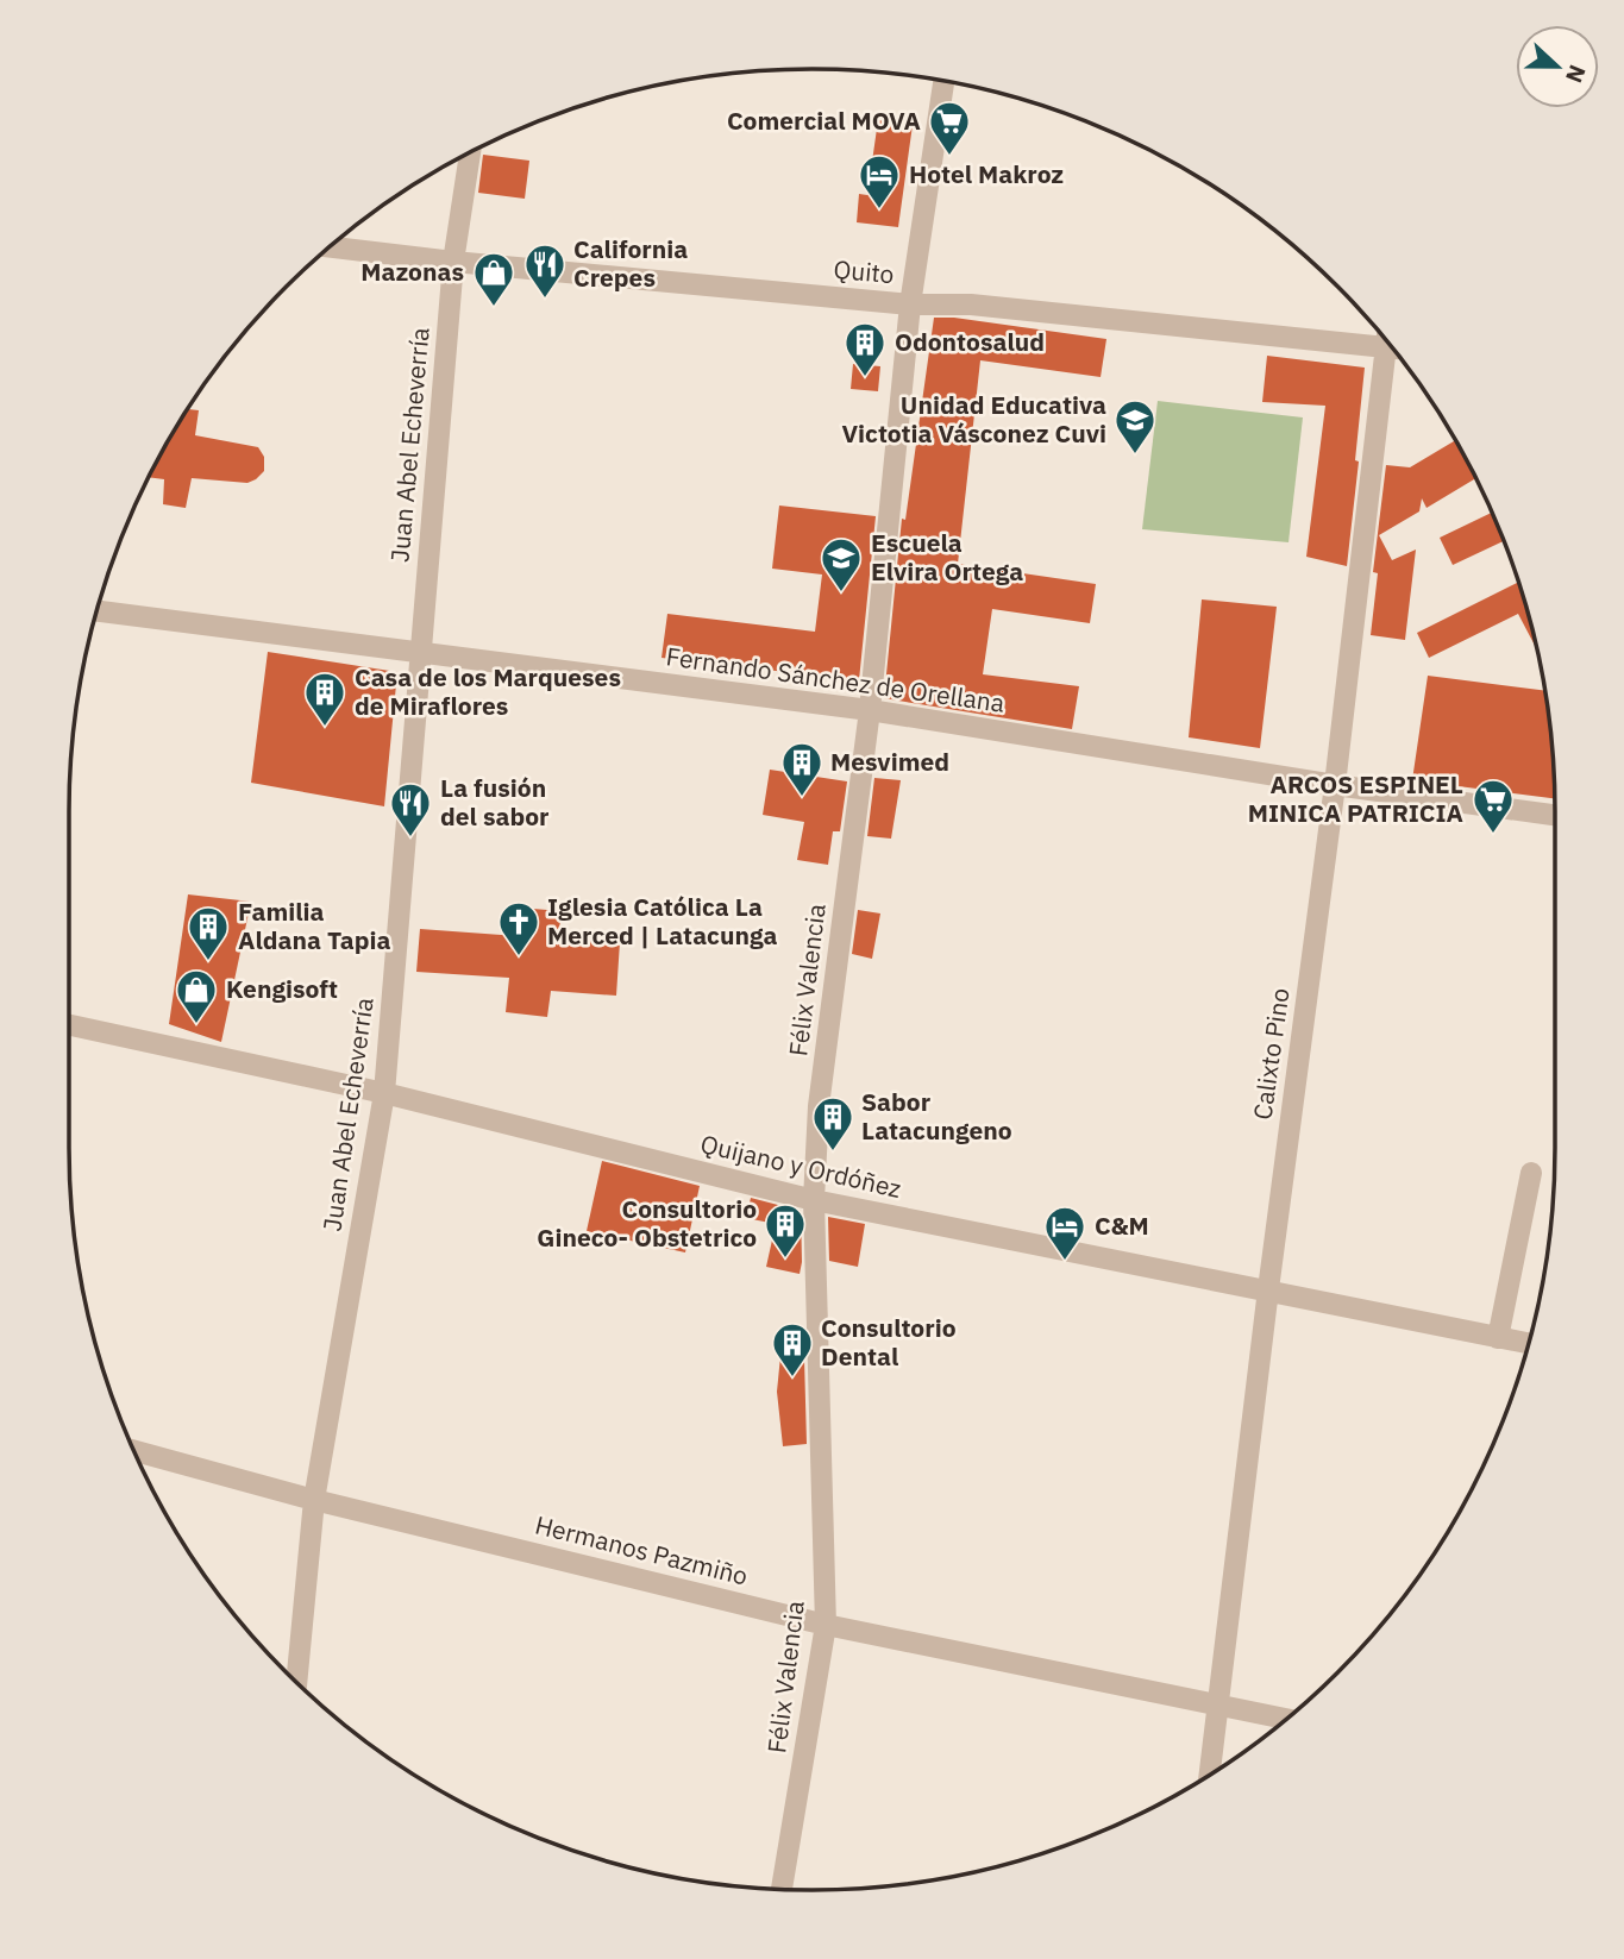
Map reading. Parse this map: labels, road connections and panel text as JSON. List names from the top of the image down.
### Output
{
  "streets": {
    "street": [
      "Quito",
      "Juan Abel Echeverría",
      "Fernando Sánchez de Orellana",
      "Félix Valencia",
      "Calixto Pino",
      "Quijano y Ordóñez",
      "Hermanos Pazmiño"
    ]
  },
  "crossings": [
    ["Quito", "Juan Abel Echeverría"],
    ["Quito", "Félix Valencia"],
    ["Juan Abel Echeverría", "Fernando Sánchez de Orellana"],
    ["Juan Abel Echeverría", "Quijano y Ordóñez"],
    ["Juan Abel Echeverría", "Hermanos Pazmiño"],
    ["Fernando Sánchez de Orellana", "Félix Valencia"],
    ["Fernando Sánchez de Orellana", "Calixto Pino"],
    ["Félix Valencia", "Quijano y Ordóñez"],
    ["Félix Valencia", "Hermanos Pazmiño"],
    ["Calixto Pino", "Quijano y Ordóñez"],
    ["Calixto Pino", "Hermanos Pazmiño"]
  ],
  "places": {
    "supermarket": ["Comercial MOVA", "ARCOS ESPINEL MINICA PATRICIA"],
    "hotel": ["Hotel Makroz", "C&M"],
    "restaurant": ["California Crepes", "La fusión del sabor"],
    "shop": ["Mazonas", "Kengisoft"],
    "building": [
      "Odontosalud",
      "Casa de los Marqueses de Miraflores",
      "Mesvimed",
      "Familia Aldana Tapia",
      "Sabor Latacungeno",
      "Consultorio Gineco- Obstetrico",
      "Consultorio Dental"
    ],
    "school or university": ["Unidad Educativa Victotia Vásconez Cuvi", "Escuela Elvira Ortega"],
    "church": ["Iglesia Católica La Merced | Latacunga"]
  },
  "north": "right"
}
